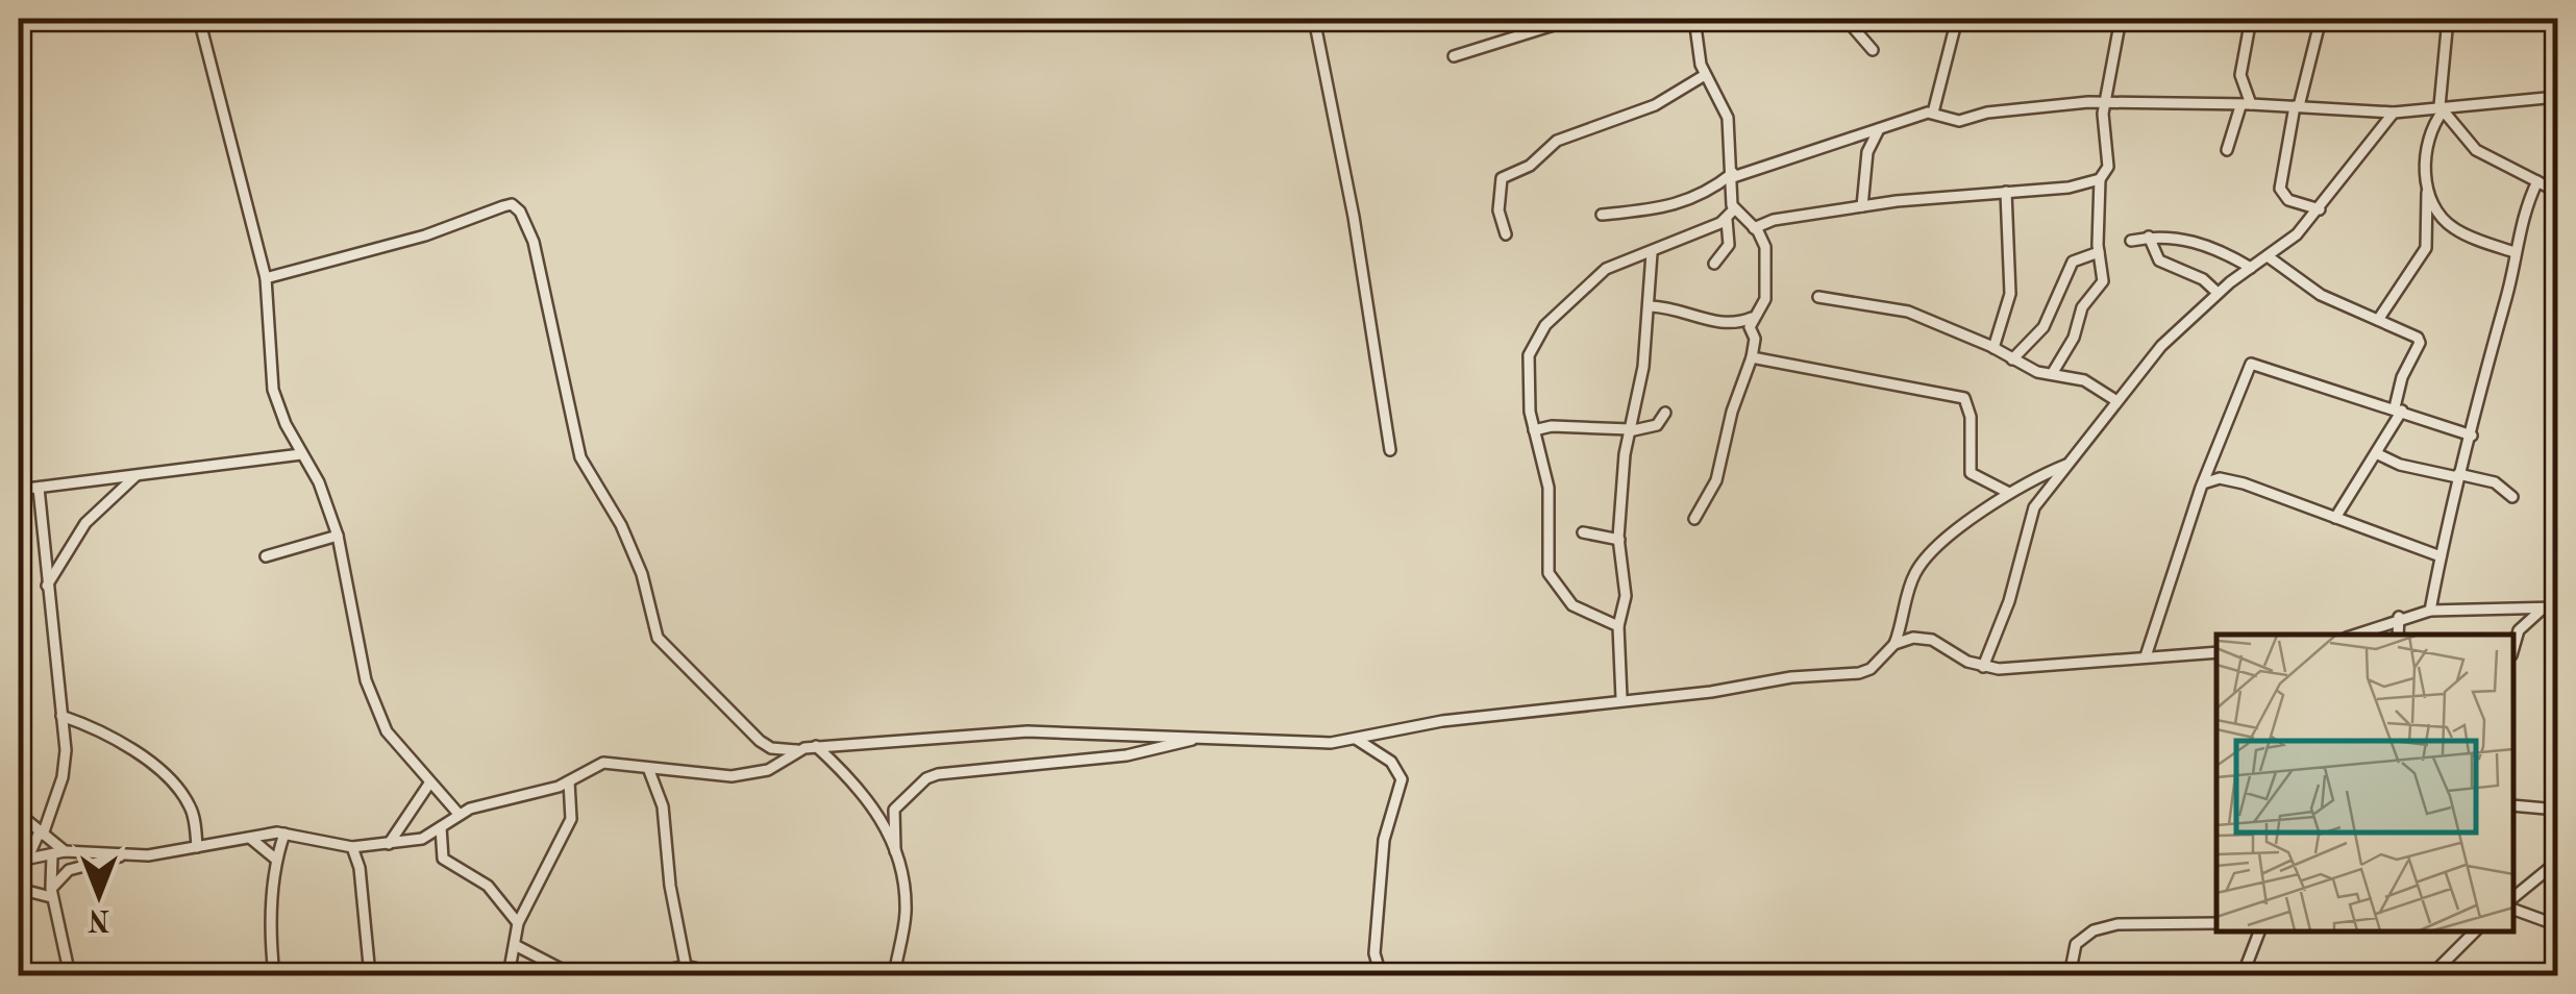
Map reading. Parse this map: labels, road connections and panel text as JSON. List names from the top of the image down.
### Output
{
  "north": "bottom"
}
